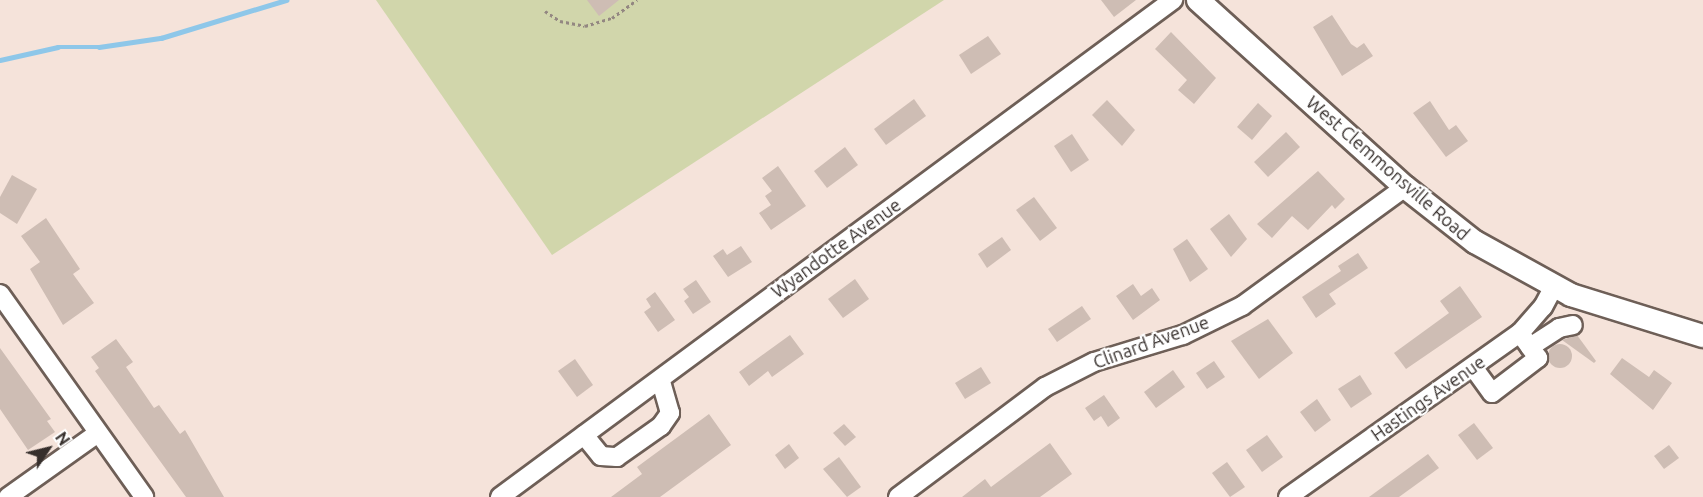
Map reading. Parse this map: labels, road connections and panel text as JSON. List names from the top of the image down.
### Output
{
  "streets": {
    "main road": ["West Clemmonsville Road"],
    "street": ["Wyandotte Avenue", "Clinard Avenue", "Hastings Avenue"]
  },
  "crossings": [
    ["West Clemmonsville Road", "Clinard Avenue"],
    ["West Clemmonsville Road", "Hastings Avenue"]
  ],
  "north": "top right"
}
